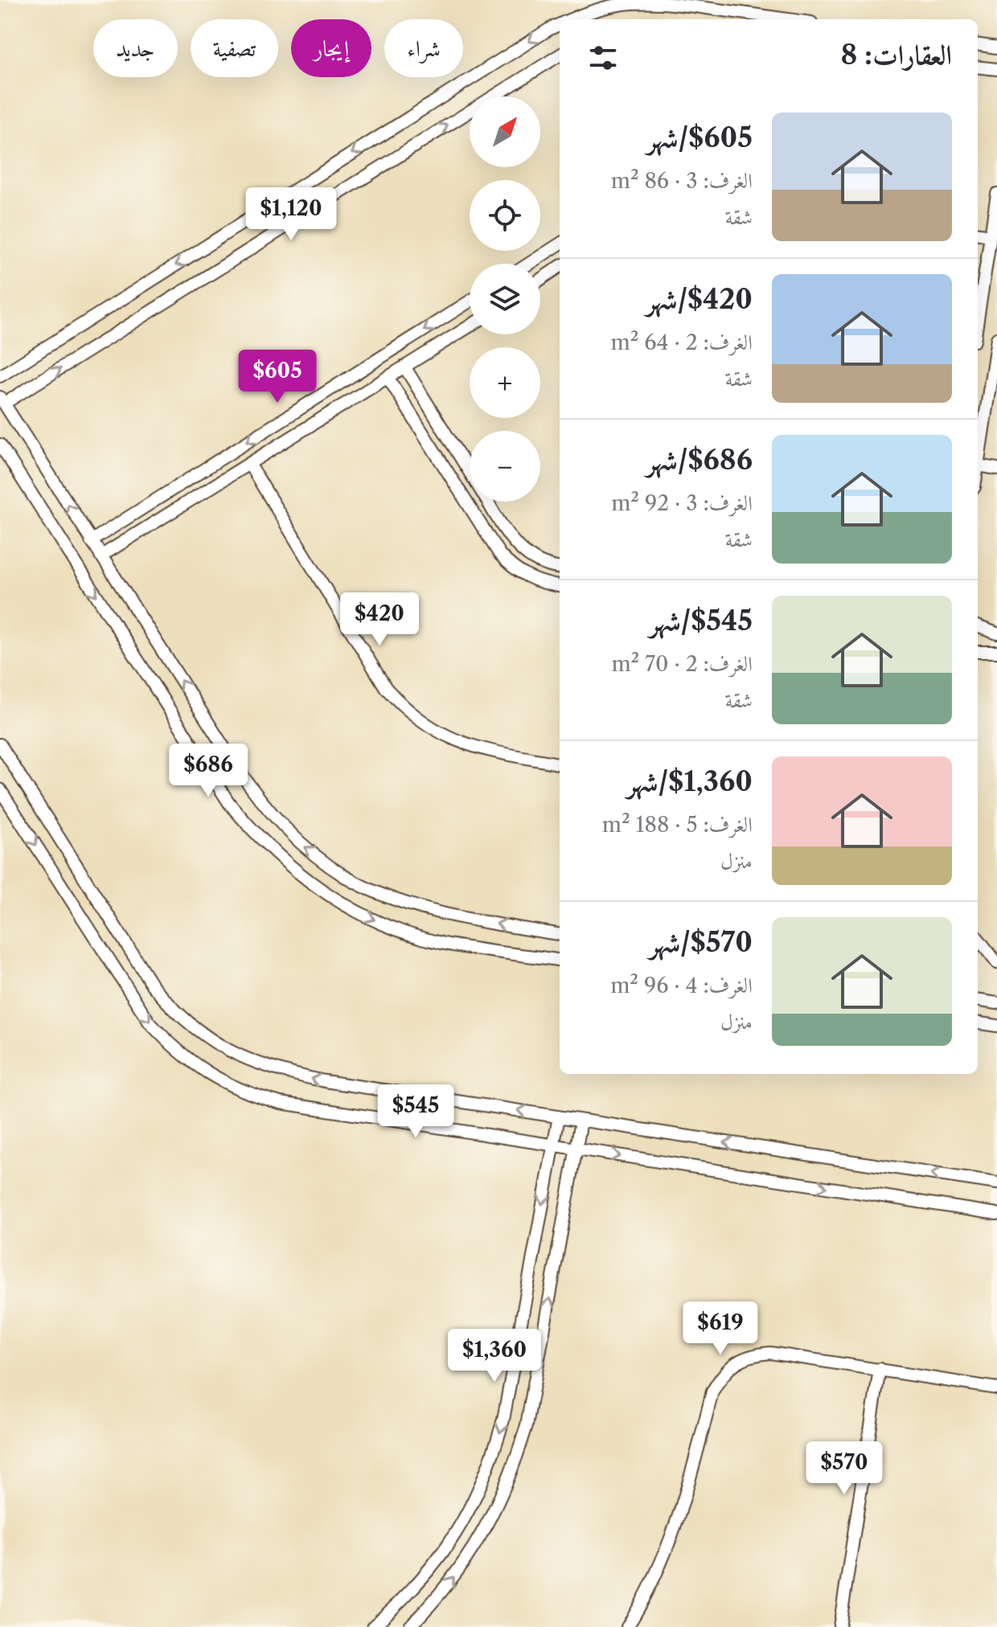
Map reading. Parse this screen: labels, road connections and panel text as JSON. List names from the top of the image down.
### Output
{
  "north": "top right",
  "page": {
    "chip": [
      "شراء",
      "إيجار",
      "تصفية",
      "جديد"
    ],
    "heading": "العقارات: 8",
    "map_buttons": ["+", "−"],
    "list": [
      {
        "name": "$605/شهر",
        "note": "الغرف: 3 · 86 m² · شقة"
      },
      {
        "name": "$420/شهر",
        "note": "الغرف: 2 · 64 m² · شقة"
      },
      {
        "name": "$686/شهر",
        "note": "الغرف: 3 · 92 m² · شقة"
      },
      {
        "name": "$545/شهر",
        "note": "الغرف: 2 · 70 m² · شقة"
      },
      {
        "name": "$1,360/شهر",
        "note": "الغرف: 5 · 188 m² · منزل"
      },
      {
        "name": "$570/شهر",
        "note": "الغرف: 4 · 96 m² · منزل"
      }
    ],
    "price": [
      "$1,120",
      "$605",
      "$420",
      "$686",
      "$545",
      "$619",
      "$1,360",
      "$570"
    ]
  }
}
